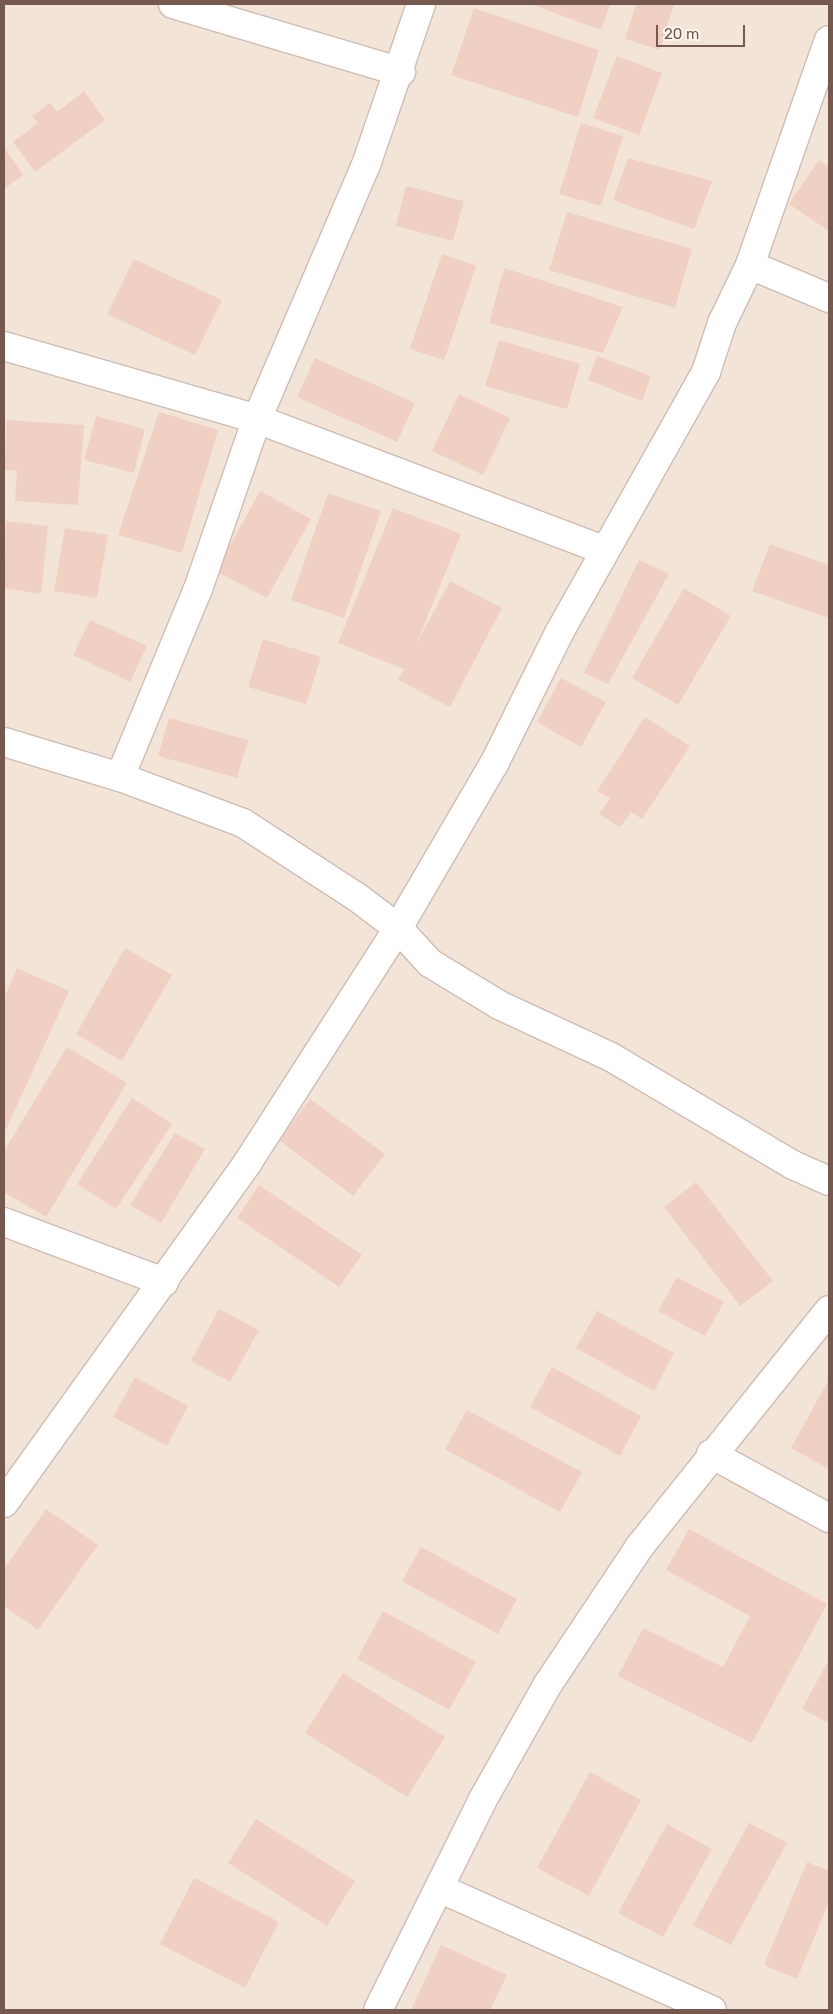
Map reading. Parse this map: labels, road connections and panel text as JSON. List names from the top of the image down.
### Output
{
  "scale_bar": "20 m"
}
